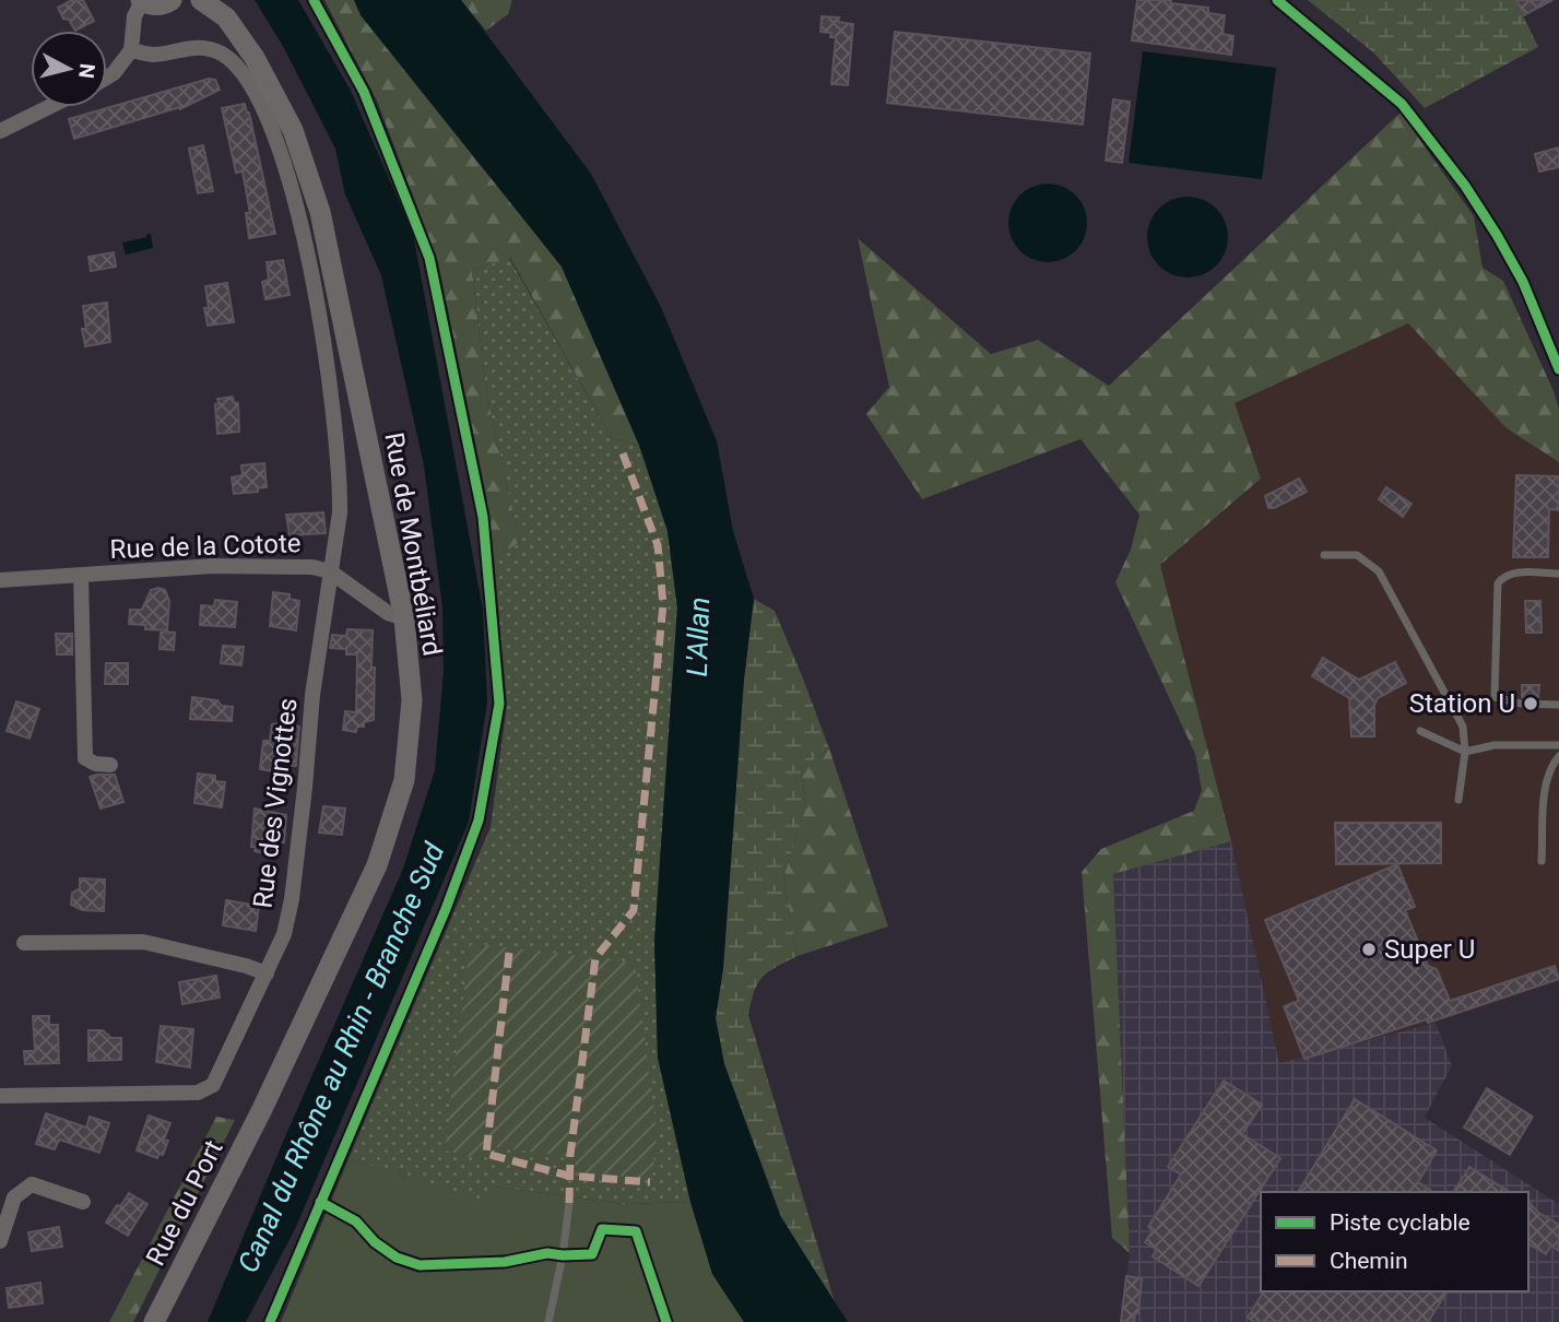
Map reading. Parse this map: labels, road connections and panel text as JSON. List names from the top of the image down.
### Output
{
  "streets": {
    "main road": ["Rue de Montbéliard", "Rue du Port"],
    "street": ["Rue de la Cotote", "Rue des Vignottes"]
  },
  "crossings": [
    ["Rue de Montbéliard", "Rue du Port"],
    ["Rue de la Cotote", "Rue des Vignottes"]
  ],
  "water": ["L'Allan", "Canal du Rhône au Rhin - Branche Sud"],
  "places": ["Station U", "Super U"],
  "legend": ["Piste cyclable", "Chemin"],
  "north": "right"
}
